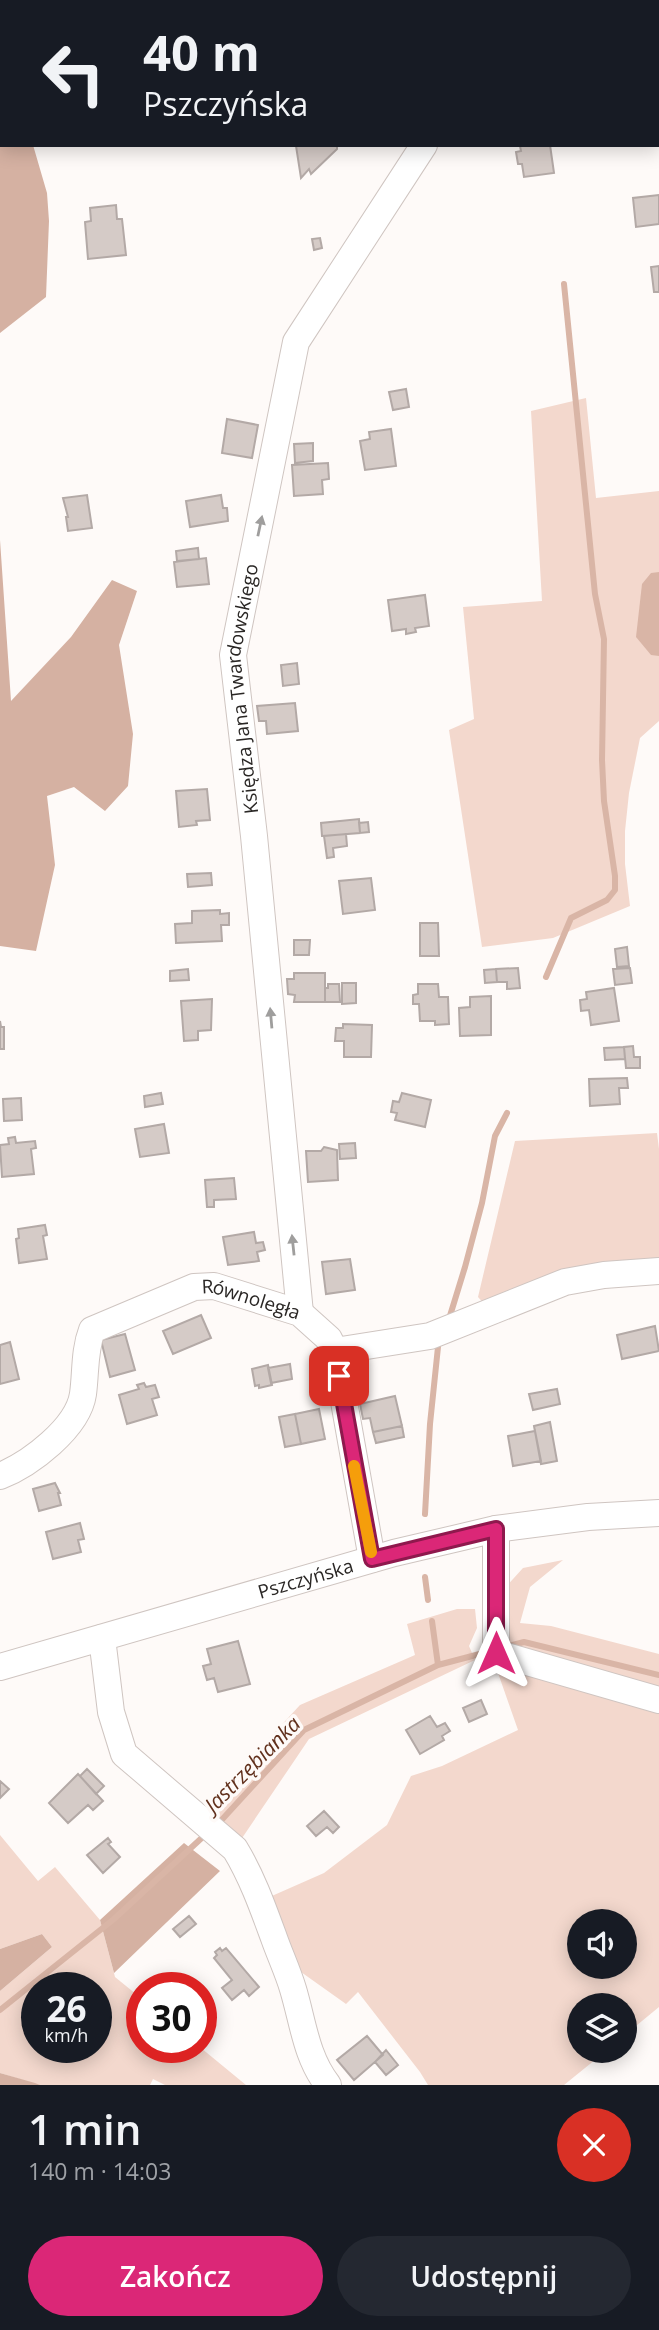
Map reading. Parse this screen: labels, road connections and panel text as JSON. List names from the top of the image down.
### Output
{
  "streets": {
    "street": ["Księdza Jana Twardowskiego", "Równoległa", "Pszczyńska"]
  },
  "crossings": [
    ["Księdza Jana Twardowskiego", "Równoległa"]
  ],
  "one_way": ["Księdza Jana Twardowskiego"],
  "water": ["Jastrzębianka"],
  "page": {
    "turn": ["40 m", "Pszczyńska"],
    "speed": "26 km/h",
    "limit": "30",
    "heading": ["1 min", "140 m · 14:03"],
    "buttons": ["Zakończ", "Udostępnij"]
  }
}
